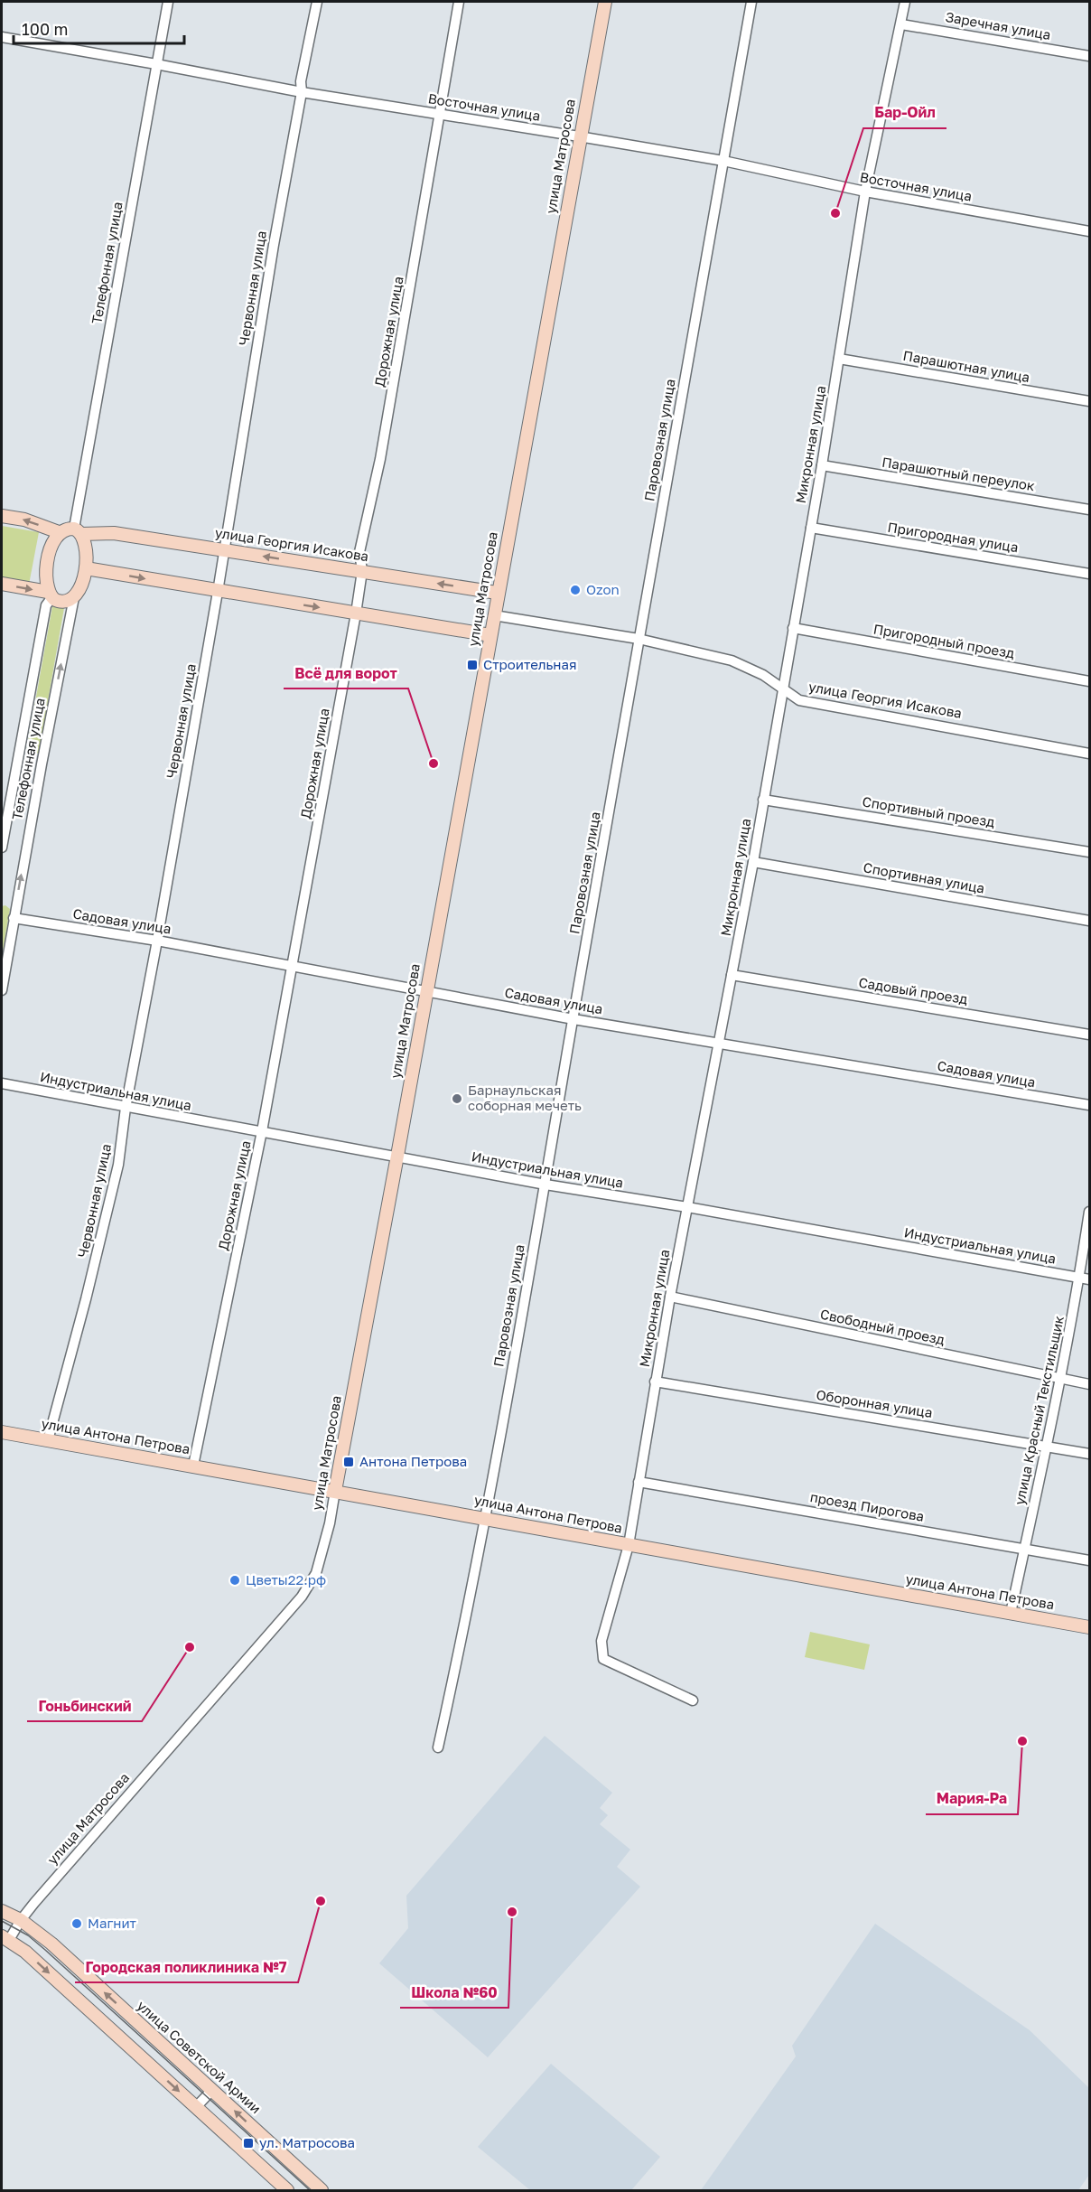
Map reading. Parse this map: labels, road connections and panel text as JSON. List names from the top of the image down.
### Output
{
  "streets": {
    "street": [
      "Заречная улица",
      "Восточная улица",
      "улица Матросова",
      "Телефонная улица",
      "Червонная улица",
      "Дорожная улица",
      "Парашютная улица",
      "Паровозная улица",
      "Микронная улица",
      "Парашютный переулок",
      "Пригородная улица",
      "улица Георгия Исакова",
      "Пригородный проезд",
      "Спортивный проезд",
      "Спортивная улица",
      "Садовая улица",
      "Садовый проезд",
      "Индустриальная улица",
      "Свободный проезд",
      "Оборонная улица",
      "улица Красный Текстильщик",
      "улица Антона Петрова",
      "проезд Пирогова",
      "улица Советской Армии"
    ]
  },
  "crossings": [
    ["Заречная улица", "Микронная улица"],
    ["Восточная улица", "улица Матросова"],
    ["Восточная улица", "Телефонная улица"],
    ["Восточная улица", "Червонная улица"],
    ["Восточная улица", "Дорожная улица"],
    ["Восточная улица", "Паровозная улица"],
    ["Восточная улица", "Микронная улица"],
    ["улица Матросова", "улица Георгия Исакова"],
    ["улица Матросова", "Садовая улица"],
    ["улица Матросова", "Индустриальная улица"],
    ["улица Матросова", "улица Антона Петрова"],
    ["улица Матросова", "улица Советской Армии"],
    ["Телефонная улица", "улица Георгия Исакова"],
    ["Телефонная улица", "Садовая улица"],
    ["Червонная улица", "улица Георгия Исакова"],
    ["Червонная улица", "Садовая улица"],
    ["Червонная улица", "Индустриальная улица"],
    ["Червонная улица", "улица Антона Петрова"],
    ["Дорожная улица", "улица Георгия Исакова"],
    ["Дорожная улица", "Садовая улица"],
    ["Дорожная улица", "Индустриальная улица"],
    ["Дорожная улица", "улица Антона Петрова"],
    ["Парашютная улица", "Микронная улица"],
    ["Паровозная улица", "улица Георгия Исакова"],
    ["Паровозная улица", "Садовая улица"],
    ["Паровозная улица", "Индустриальная улица"],
    ["Паровозная улица", "улица Антона Петрова"],
    ["Микронная улица", "Парашютный переулок"],
    ["Микронная улица", "Пригородная улица"],
    ["Микронная улица", "улица Георгия Исакова"],
    ["Микронная улица", "Пригородный проезд"],
    ["Микронная улица", "Спортивный проезд"],
    ["Микронная улица", "Спортивная улица"],
    ["Микронная улица", "Садовая улица"],
    ["Микронная улица", "Садовый проезд"],
    ["Микронная улица", "Индустриальная улица"],
    ["Микронная улица", "Свободный проезд"],
    ["Микронная улица", "Оборонная улица"],
    ["Микронная улица", "улица Антона Петрова"],
    ["Микронная улица", "проезд Пирогова"],
    ["Индустриальная улица", "улица Красный Текстильщик"],
    ["Свободный проезд", "улица Красный Текстильщик"],
    ["Оборонная улица", "улица Красный Текстильщик"],
    ["улица Красный Текстильщик", "улица Антона Петрова"],
    ["улица Красный Текстильщик", "проезд Пирогова"]
  ],
  "places": {
    "other": [
      "Бар-Ойл",
      "Ozon",
      "Всё для ворот",
      "Барнаульская соборная мечеть",
      "Цветы22.рф",
      "Гоньбинский",
      "Мария-Ра",
      "Городская поликлиника №7",
      "Школа №60",
      "Магнит"
    ],
    "transit": ["Строительная", "Антона Петрова", "ул. Матросова"]
  },
  "scale_bar": "100 m"
}
